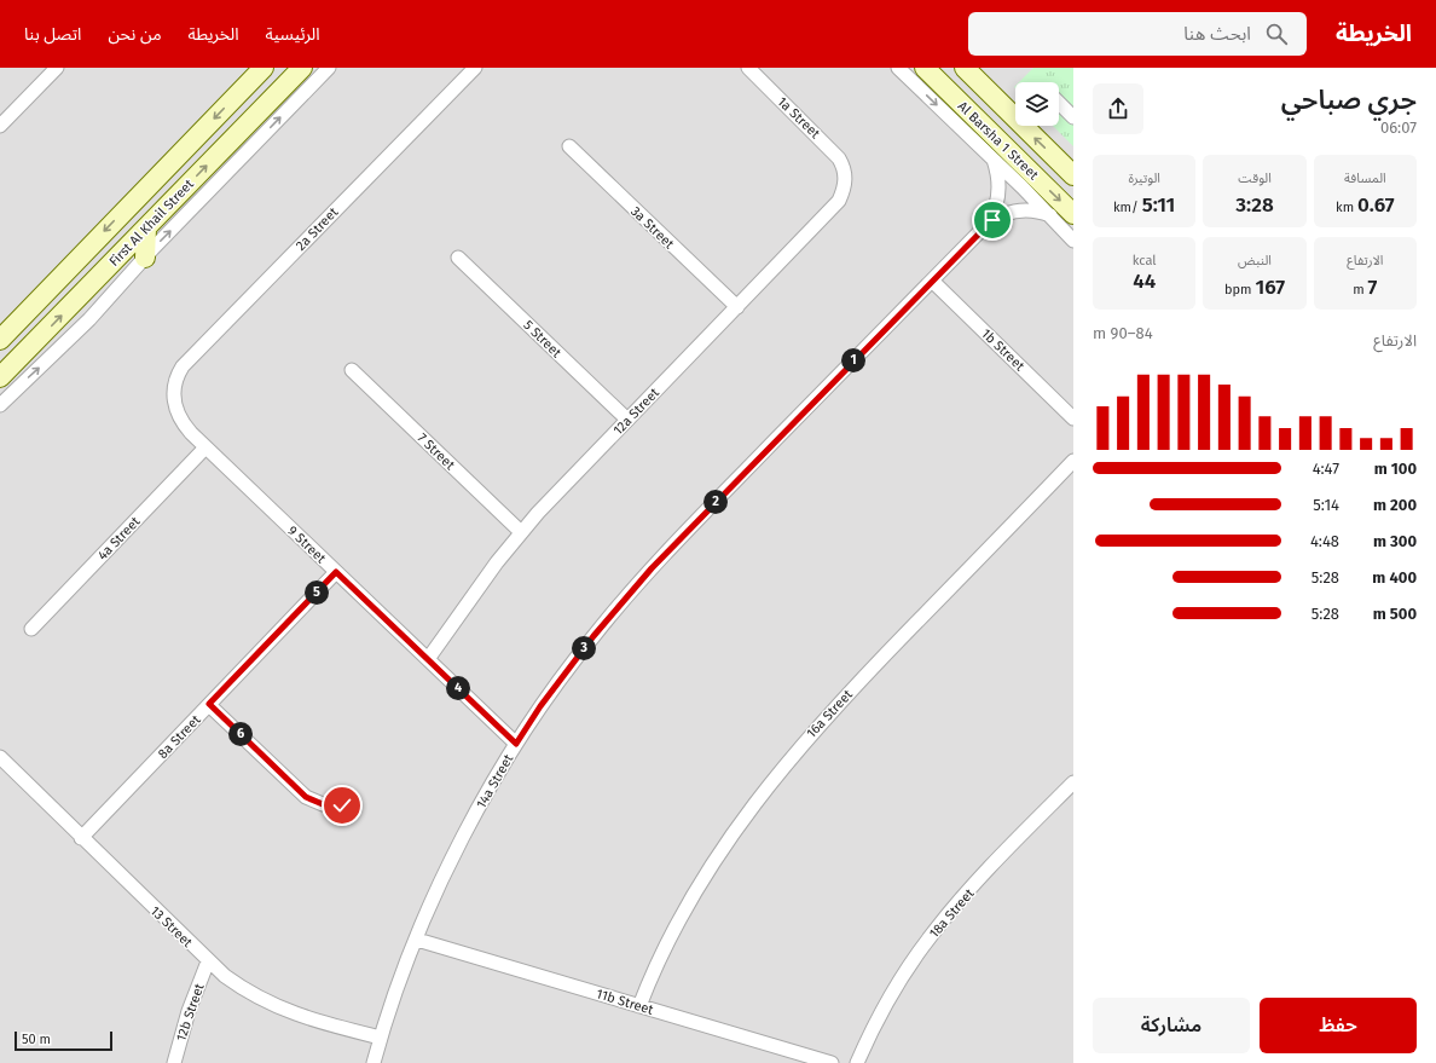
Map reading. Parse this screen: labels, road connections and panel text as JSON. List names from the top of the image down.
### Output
{
  "streets": {
    "main road": ["Al Barsha 1 Street", "First Al Khail Street"],
    "street": [
      "1a Street",
      "3a Street",
      "2a Street",
      "5 Street",
      "1b Street",
      "12a Street",
      "7 Street",
      "4a Street",
      "9 Street",
      "16a Street",
      "8a Street",
      "14a Street",
      "18a Street",
      "13 Street",
      "11b Street",
      "12b Street"
    ]
  },
  "crossings": [
    ["1a Street", "12a Street"],
    ["Al Barsha 1 Street", "14a Street"],
    ["3a Street", "12a Street"],
    ["2a Street", "9 Street"],
    ["5 Street", "12a Street"],
    ["1b Street", "14a Street"],
    ["12a Street", "7 Street"],
    ["12a Street", "9 Street"],
    ["4a Street", "9 Street"],
    ["9 Street", "8a Street"],
    ["9 Street", "14a Street"],
    ["16a Street", "11b Street"],
    ["8a Street", "13 Street"],
    ["14a Street", "13 Street"],
    ["14a Street", "11b Street"],
    ["13 Street", "12b Street"]
  ],
  "scale_bar": "50 m",
  "page": {
    "header": "الخريطة",
    "search": "ابحث هنا",
    "nav": [
      "الرئيسية",
      "الخريطة",
      "من نحن",
      "اتصل بنا"
    ],
    "heading": ["جري صباحي", "06:07"],
    "stats": [
      ["المسافة", "0.67 km"],
      ["الوقت", "3:28"],
      ["الوتيرة", "5:11 /km"],
      ["الارتفاع", "7 m"],
      ["النبض", "167 bpm"],
      ["kcal", "44"]
    ],
    "chart": ["الارتفاع", "84–90 m"],
    "pins": [
      "1",
      "2",
      "5",
      "3",
      "4",
      "6"
    ],
    "list": [
      {
        "name": "100 m",
        "note": "4:47"
      },
      {
        "name": "200 m",
        "note": "5:14"
      },
      {
        "name": "300 m",
        "note": "4:48"
      },
      {
        "name": "400 m",
        "note": "5:28"
      },
      {
        "name": "500 m",
        "note": "5:28"
      }
    ],
    "buttons": ["حفظ", "مشاركة"],
    "scale": "50 m"
  }
}
